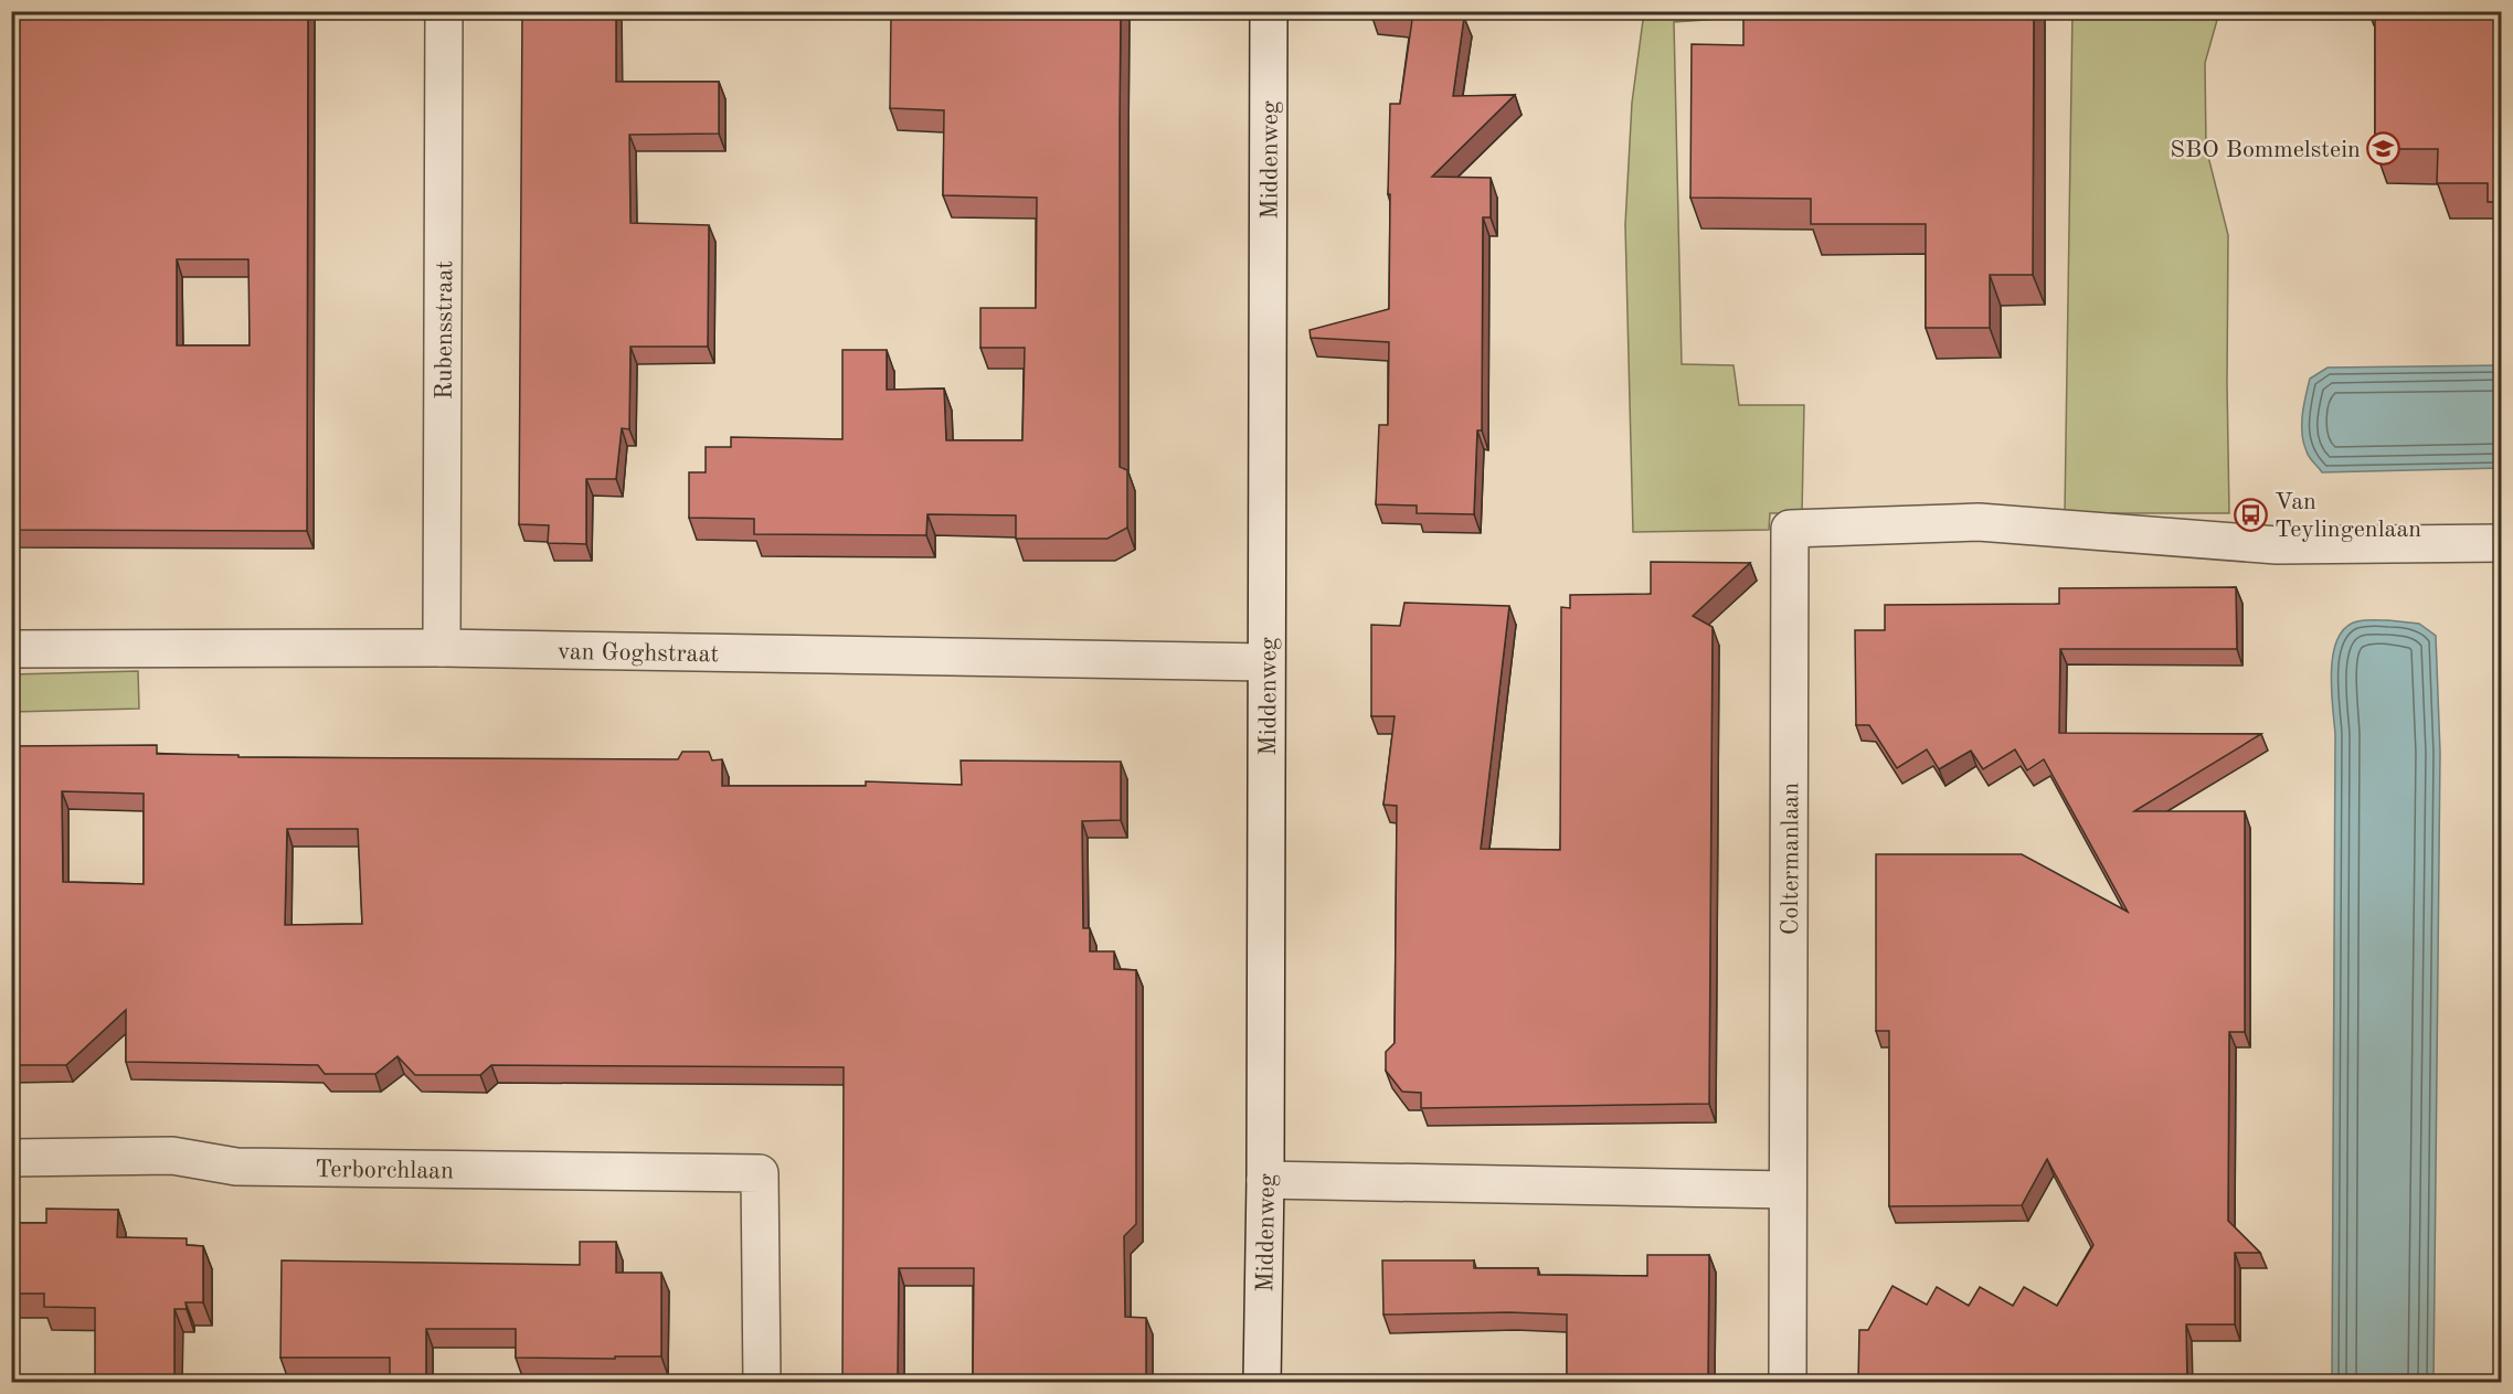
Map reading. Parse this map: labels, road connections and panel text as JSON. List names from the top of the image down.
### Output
{
  "streets": {
    "street": [
      "Middenweg",
      "Rubensstraat",
      "van Goghstraat",
      "Coltermanlaan",
      "Terborchlaan"
    ]
  },
  "crossings": [
    ["Middenweg", "van Goghstraat"],
    ["Rubensstraat", "van Goghstraat"]
  ],
  "places": {
    "school or university": ["SBO Bommelstein"],
    "bus stop": ["Van Teylingenlaan"]
  }
}
